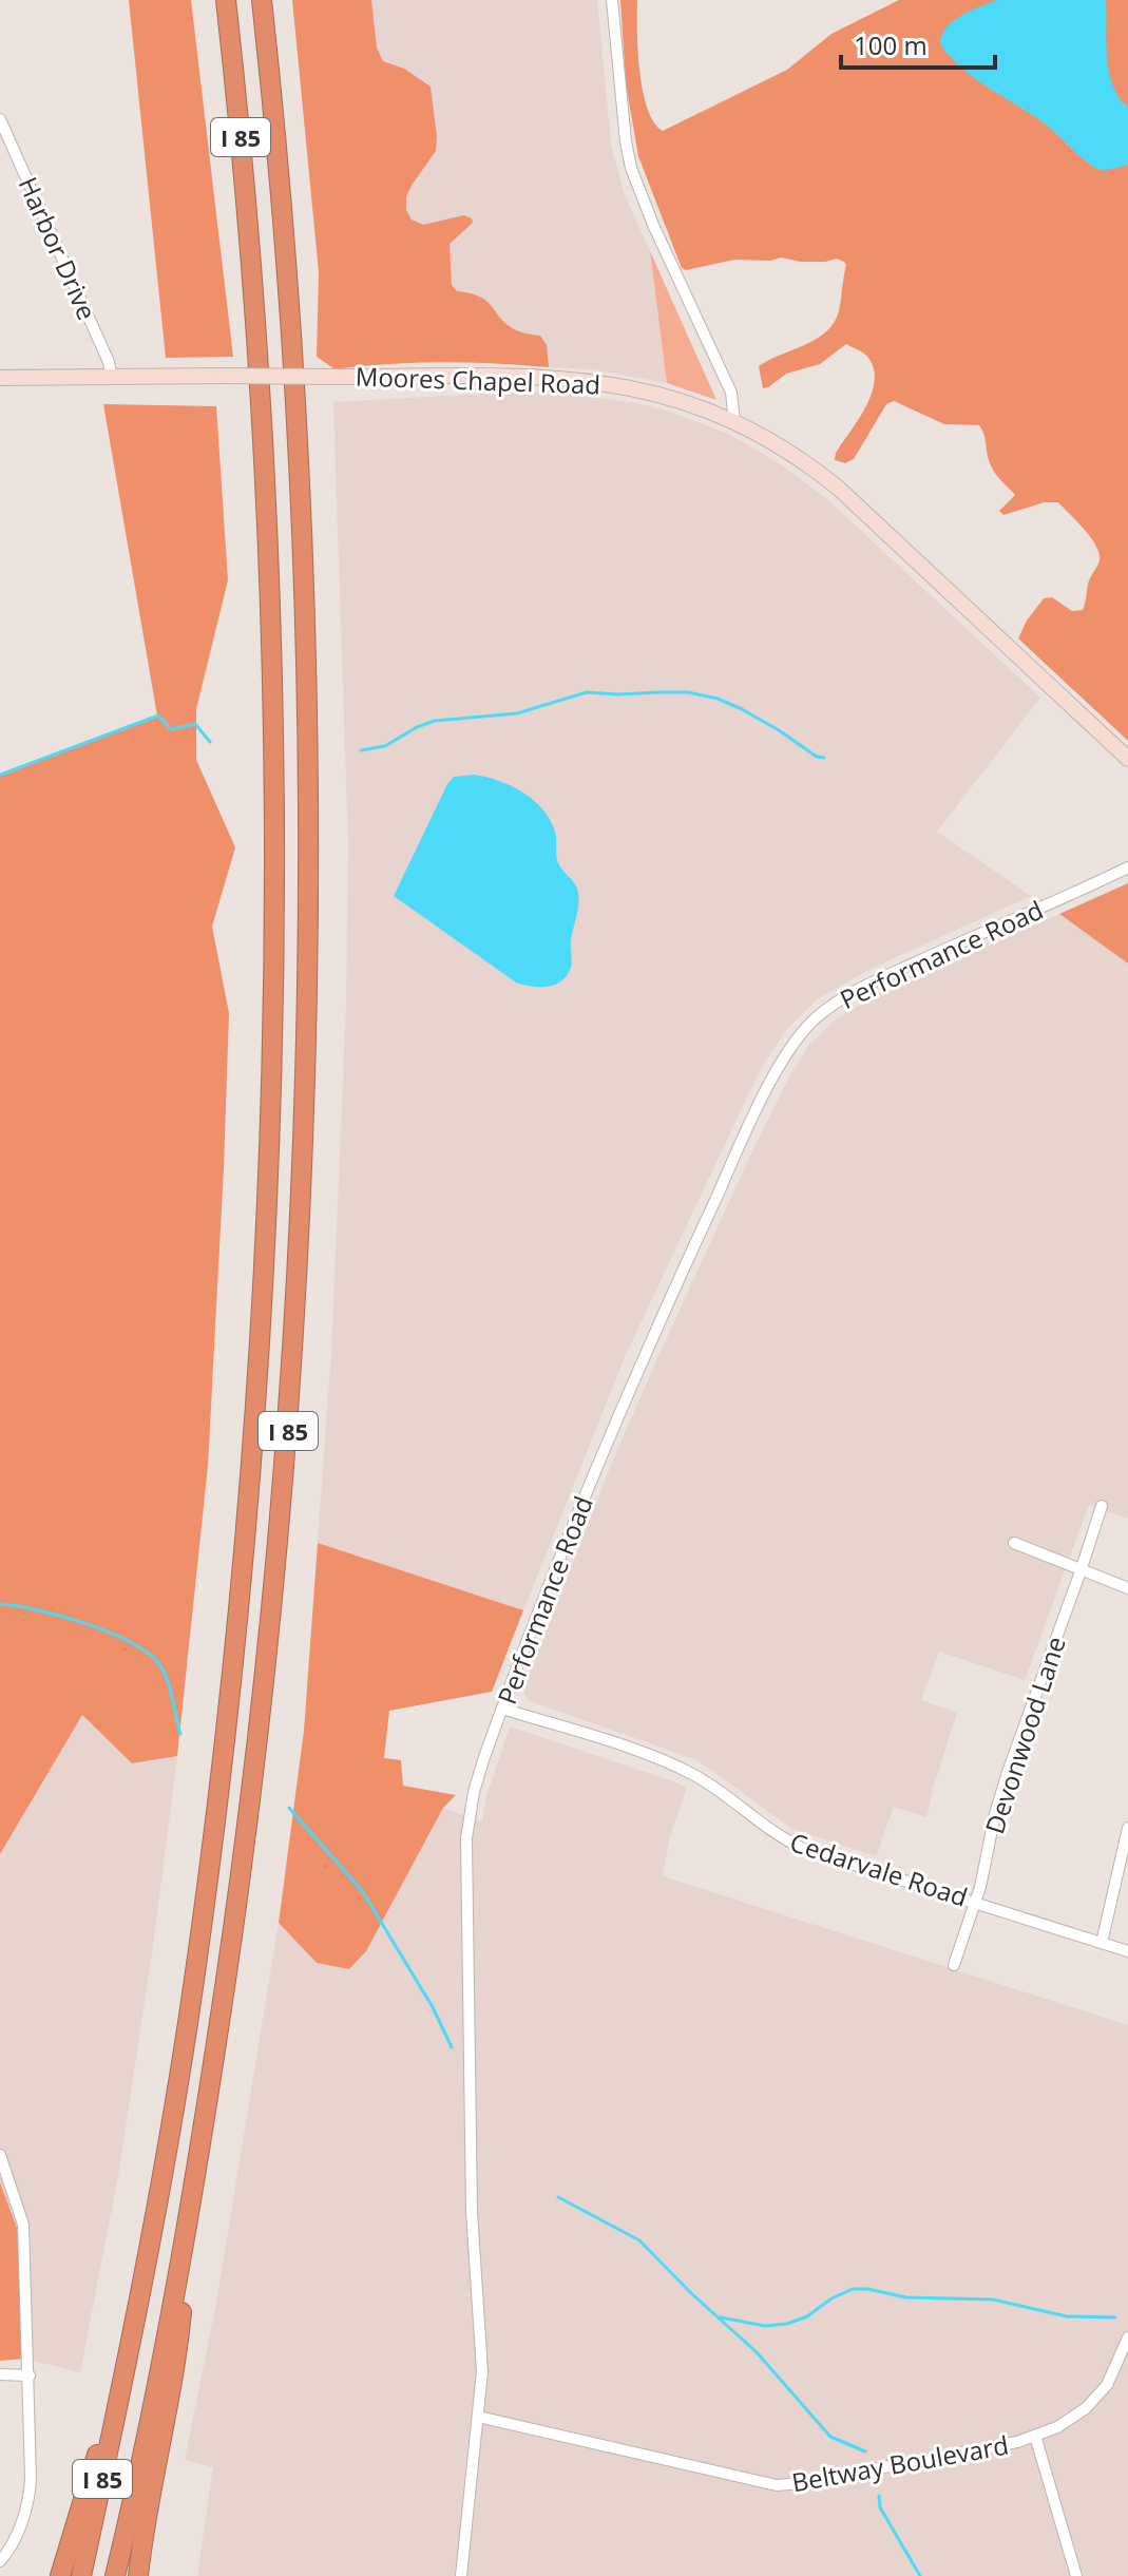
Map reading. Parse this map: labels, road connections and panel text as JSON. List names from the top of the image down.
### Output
{
  "streets": {
    "highway": ["I 85"],
    "main road": ["Moores Chapel Road"],
    "street": [
      "Harbor Drive",
      "Performance Road",
      "Devonwood Lane",
      "Cedarvale Road",
      "Beltway Boulevard"
    ]
  },
  "crossings": [
    ["Harbor Drive", "Moores Chapel Road"],
    ["Performance Road", "Cedarvale Road"],
    ["Performance Road", "Beltway Boulevard"],
    ["Devonwood Lane", "Cedarvale Road"]
  ],
  "scale_bar": "100 m"
}
